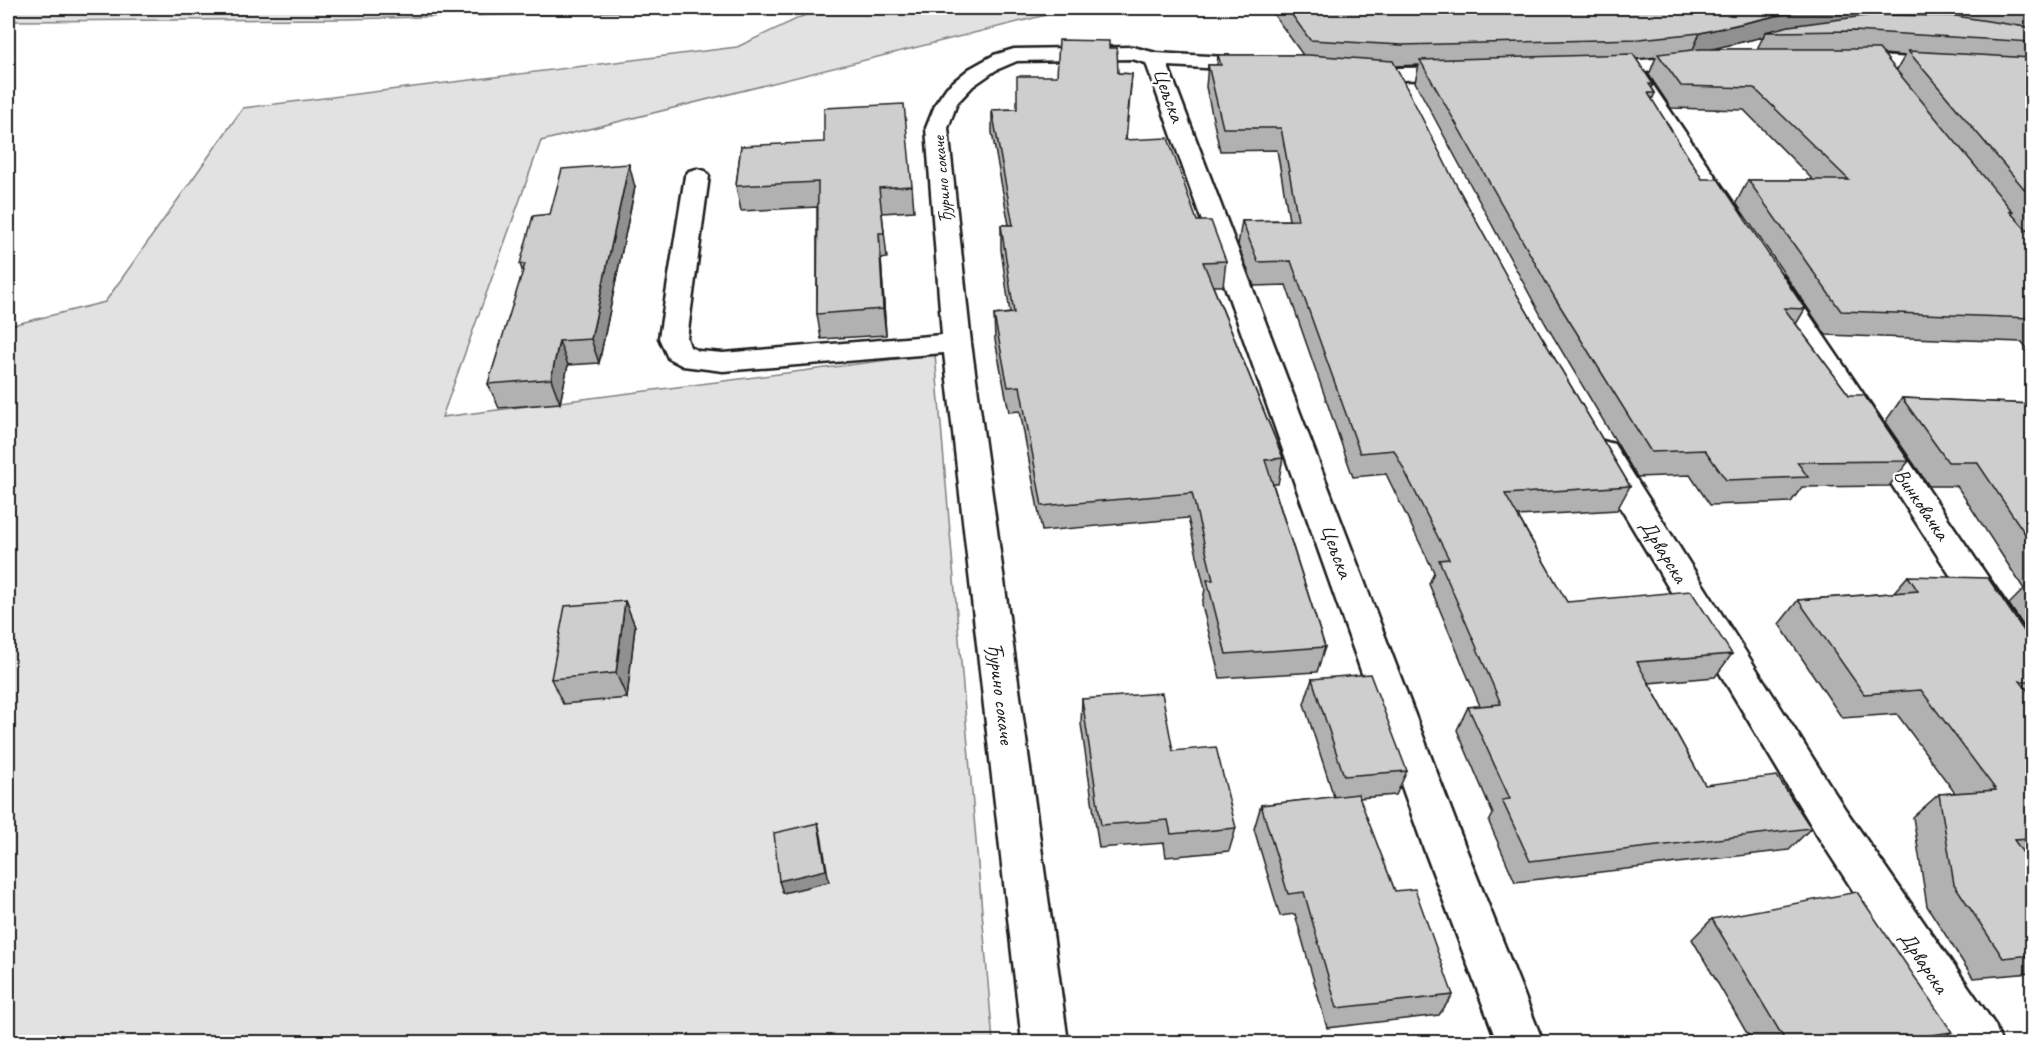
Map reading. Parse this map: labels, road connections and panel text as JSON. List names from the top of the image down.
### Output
{
  "streets": {
    "street": [
      "Цељска",
      "Ђурино сокаче",
      "Винковачка",
      "Дрварска"
    ]
  },
  "crossings": [
    ["Цељска", "Ђурино сокаче"]
  ]
}
